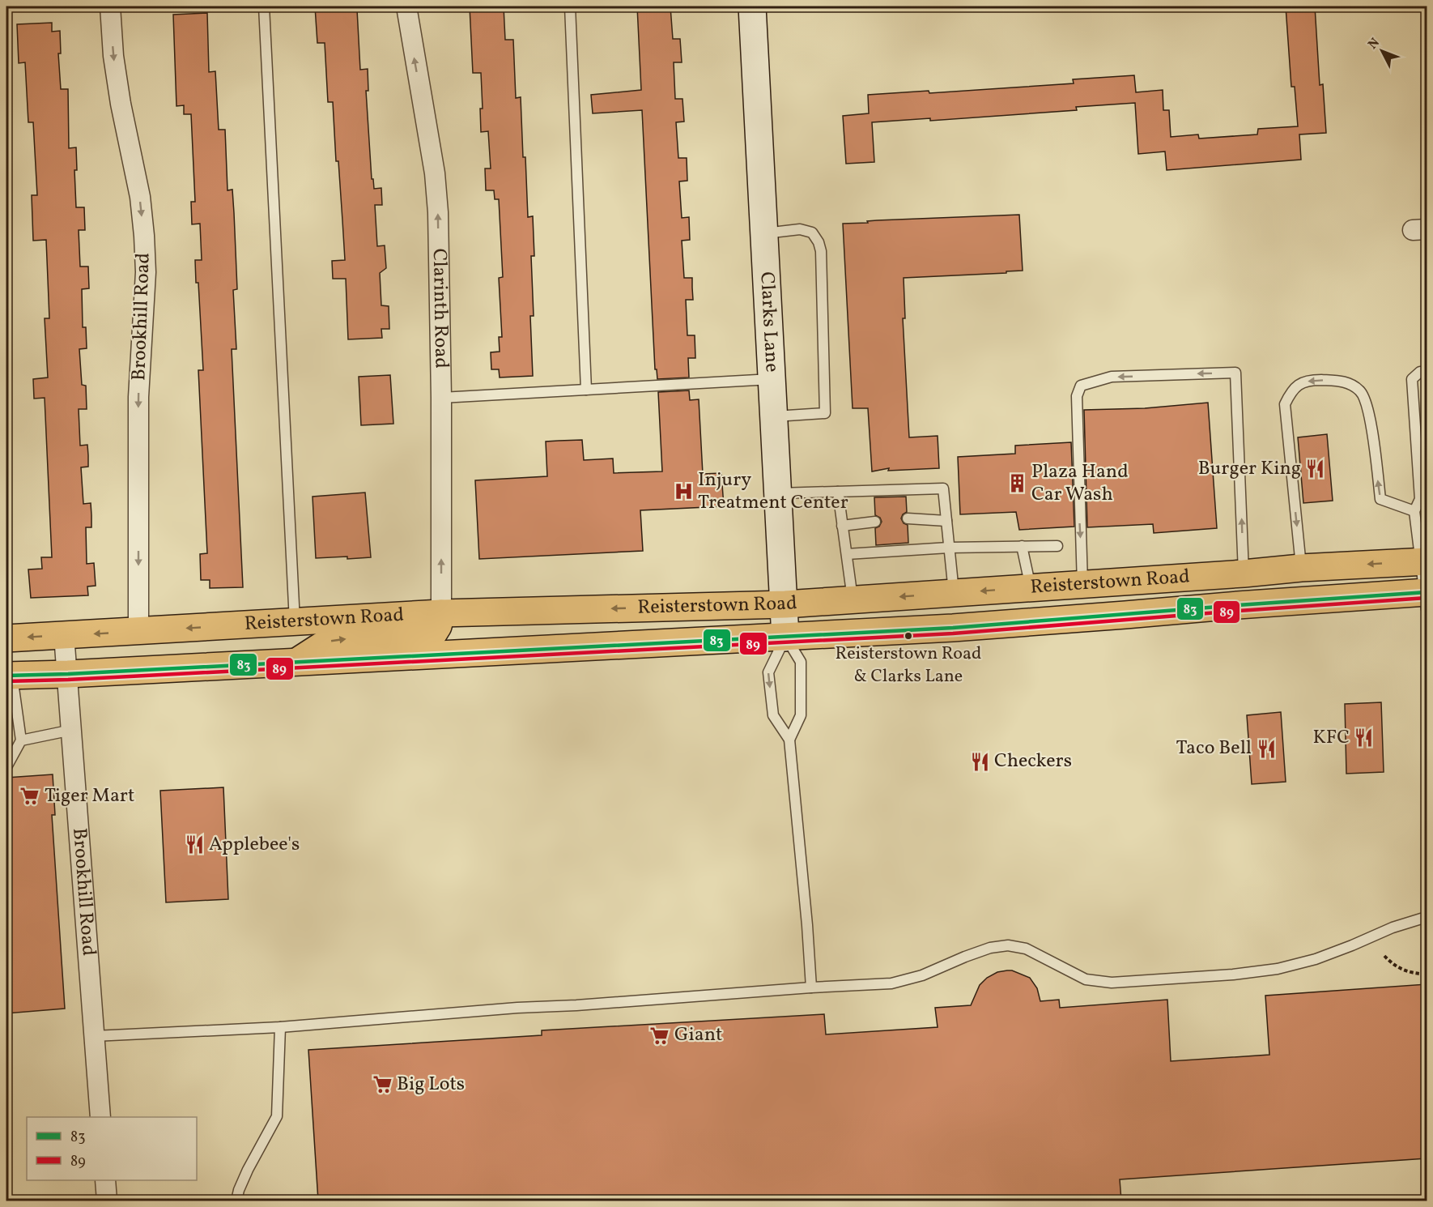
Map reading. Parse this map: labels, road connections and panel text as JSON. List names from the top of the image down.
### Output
{
  "streets": {
    "main road": ["Reisterstown Road"],
    "street": ["Clarinth Road", "Brookhill Road", "Clarks Lane"]
  },
  "crossings": [
    ["Clarinth Road", "Reisterstown Road"],
    ["Brookhill Road", "Reisterstown Road"],
    ["Clarks Lane", "Reisterstown Road"]
  ],
  "one_way": ["Clarinth Road", "Brookhill Road"],
  "places": {
    "restaurant": [
      "Burger King",
      "KFC",
      "Taco Bell",
      "Checkers",
      "Applebee's"
    ],
    "building": ["Plaza Hand Car Wash"],
    "hospital": ["Injury Treatment Center"],
    "other": ["Reisterstown Road & Clarks Lane"],
    "supermarket": ["Tiger Mart", "Giant", "Big Lots"]
  },
  "lines": ["transit line 83", "transit line 89"],
  "legend": ["83", "89"],
  "north": "top left"
}
